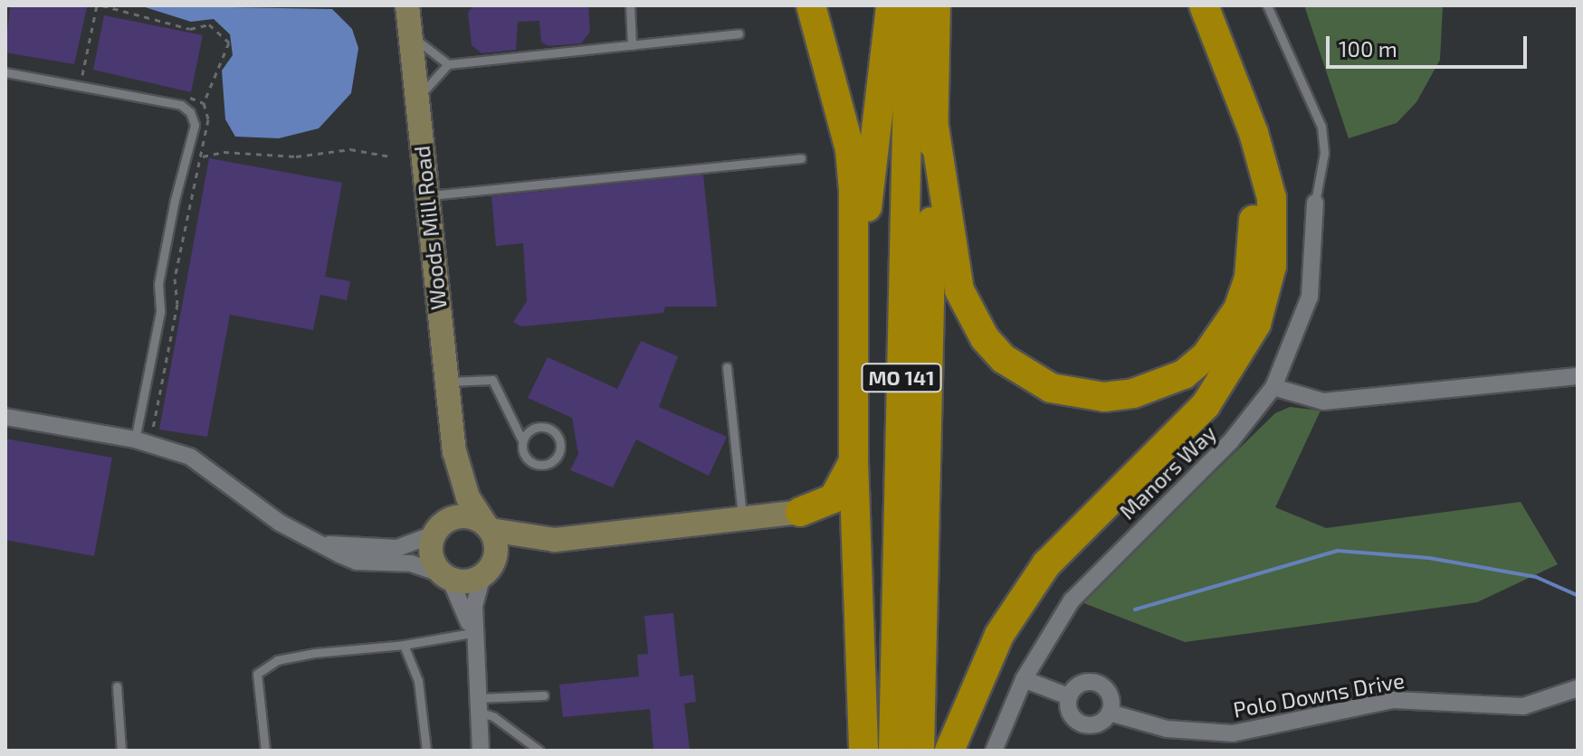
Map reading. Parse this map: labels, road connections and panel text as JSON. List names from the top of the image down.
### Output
{
  "streets": {
    "highway": ["MO 141"],
    "street": ["Woods Mill Road", "Manors Way", "Polo Downs Drive"]
  },
  "scale_bar": "100 m"
}
